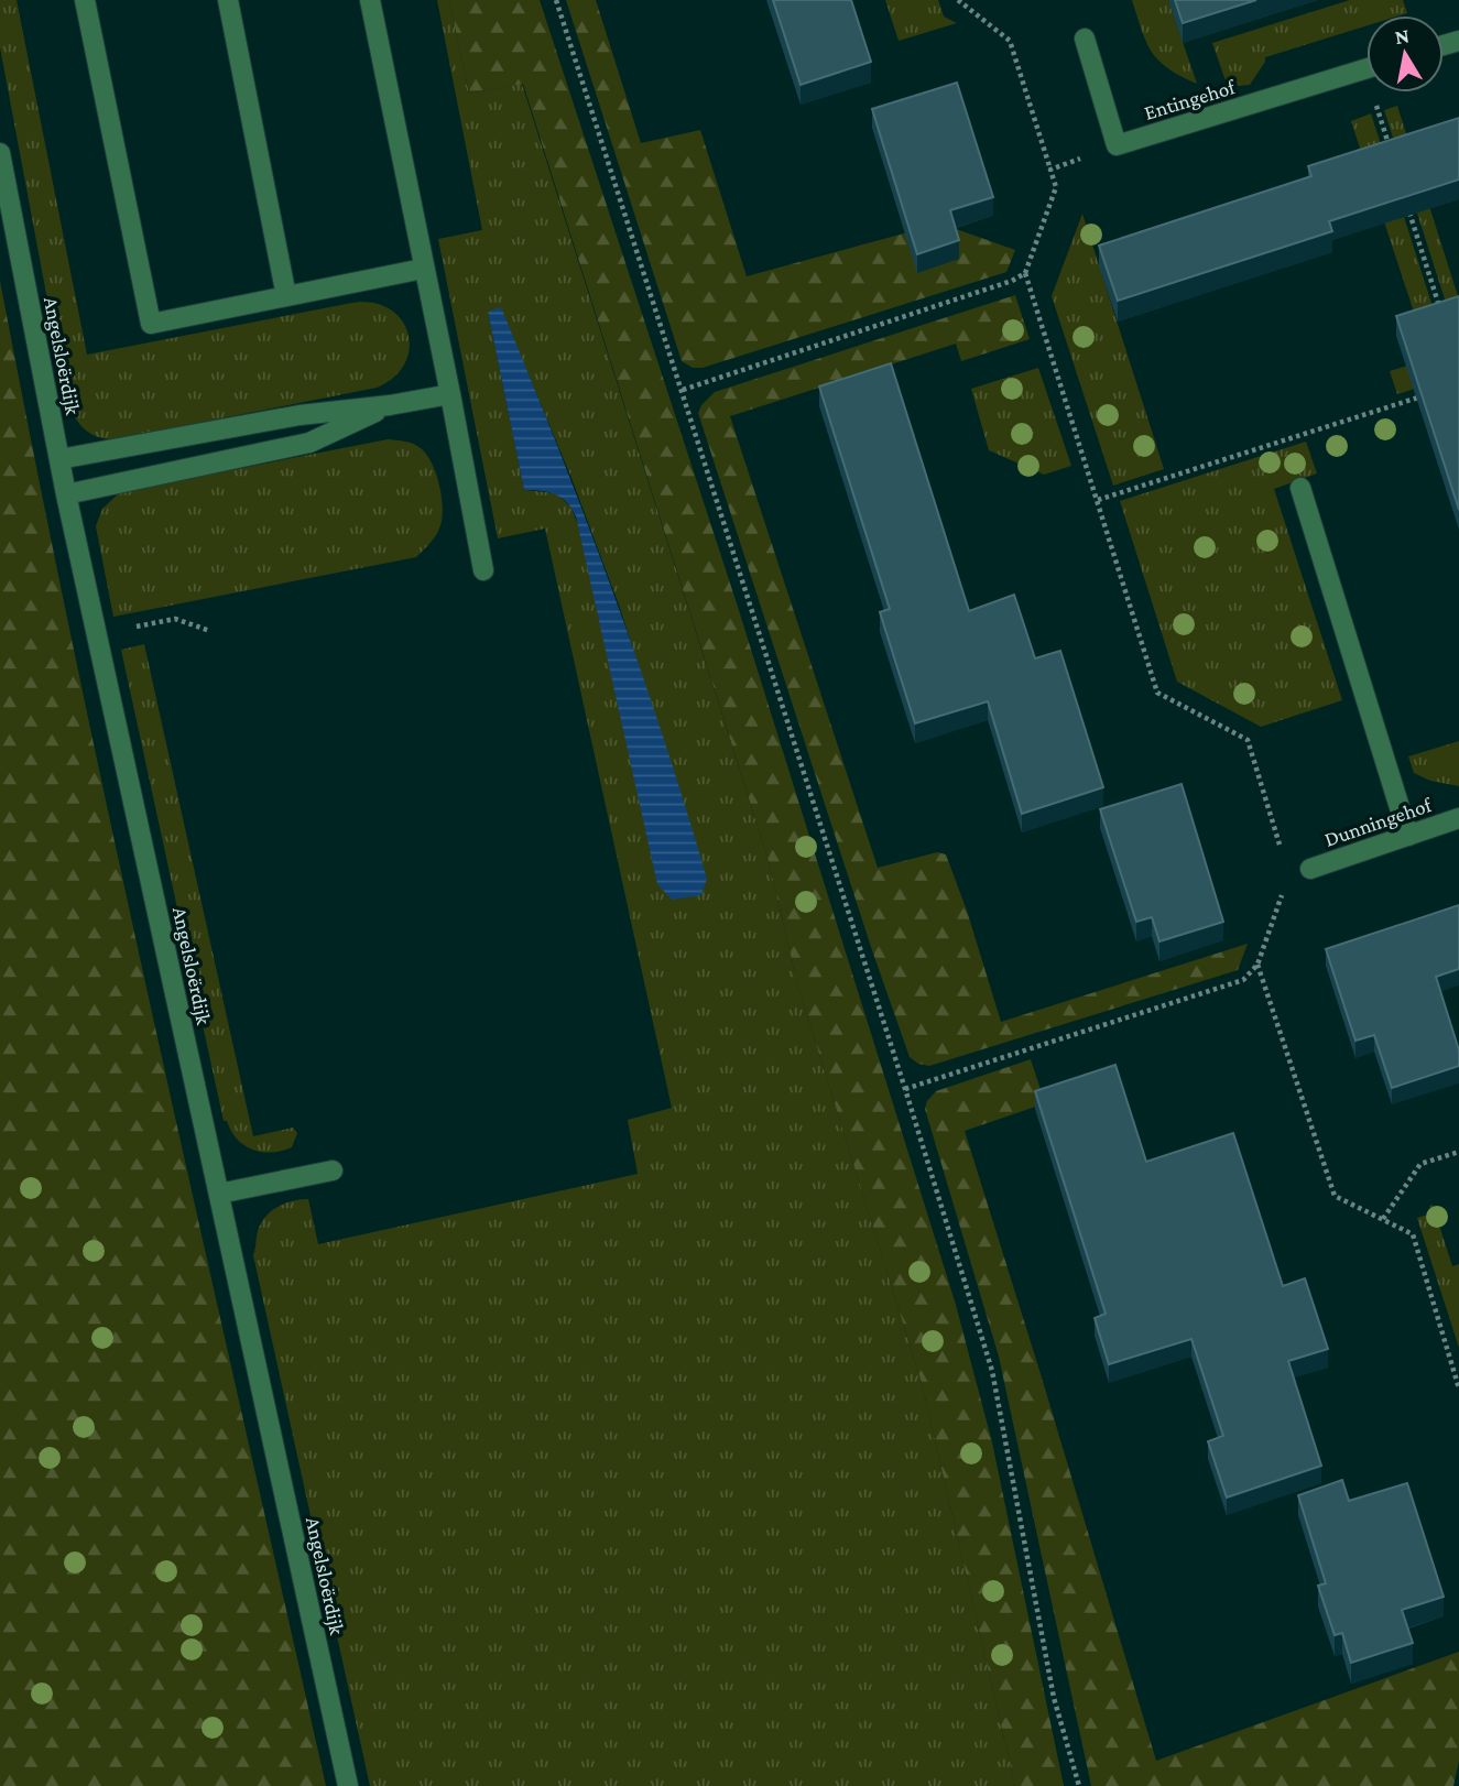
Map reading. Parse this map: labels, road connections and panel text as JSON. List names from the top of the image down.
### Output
{
  "streets": {
    "street": ["Entingehof", "Angelsloërdijk", "Dunningehof"]
  },
  "north": "top"
}
